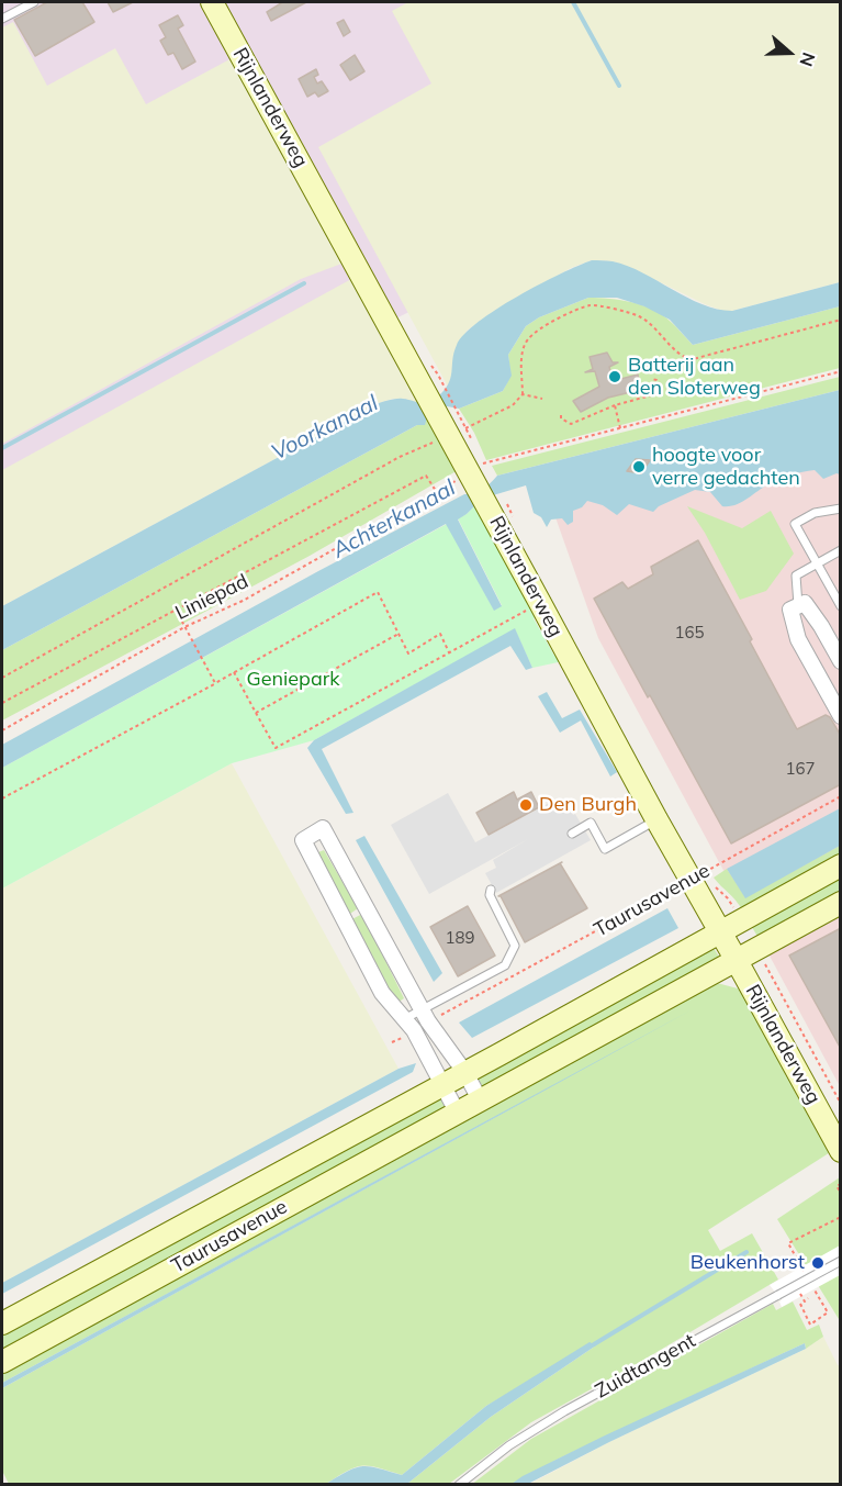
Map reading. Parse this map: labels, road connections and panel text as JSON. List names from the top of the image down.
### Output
{
  "streets": {
    "main road": ["Rijnlanderweg", "Taurusavenue"],
    "lane": ["Zuidtangent"],
    "path": ["Liniepad"]
  },
  "crossings": [
    ["Rijnlanderweg", "Taurusavenue"]
  ],
  "water": ["Voorkanaal", "Achterkanaal"],
  "parks": ["Geniepark"],
  "places": [
    "Batterij aan den Sloterweg",
    "hoogte voor verre gedachten",
    "Den Burgh",
    "Beukenhorst"
  ],
  "house_numbers": ["165", "167", "189"],
  "north": "right"
}
